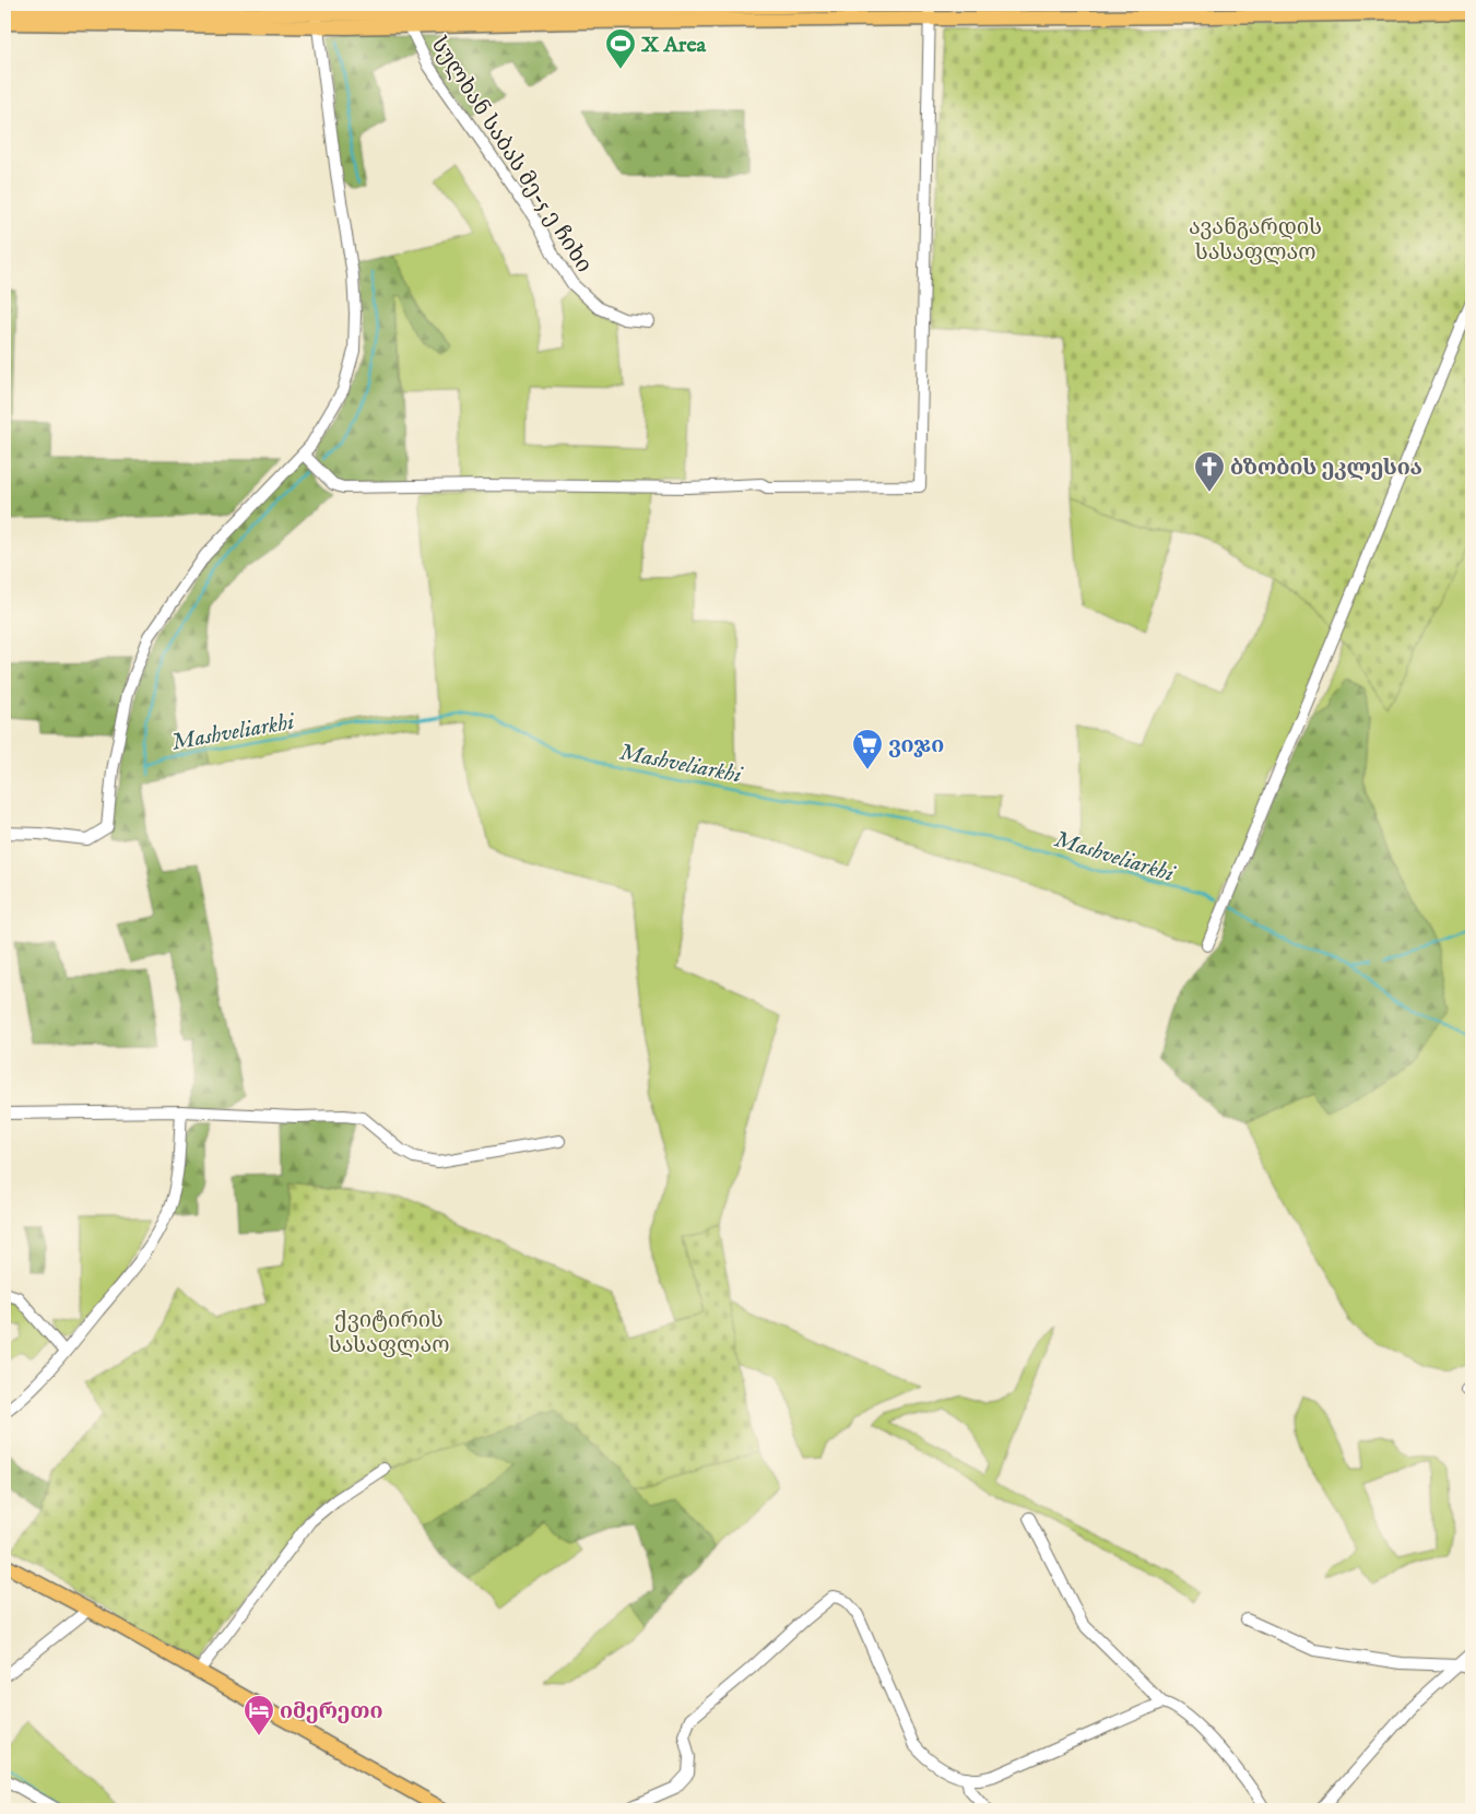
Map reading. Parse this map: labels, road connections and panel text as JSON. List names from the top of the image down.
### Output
{
  "streets": {
    "street": ["სულხან საბას მე-5 ე ჩიხი"]
  },
  "water": ["Mashveliarkhi"],
  "parks": ["ავანგარდის სასაფლაო", "ქვიტირის სასაფლაო"],
  "places": {
    "sports": ["X Area"],
    "church": ["ბზობის ეკლესია"],
    "supermarket": ["ვიჯი"],
    "hotel": ["იმერეთი"]
  }
}
